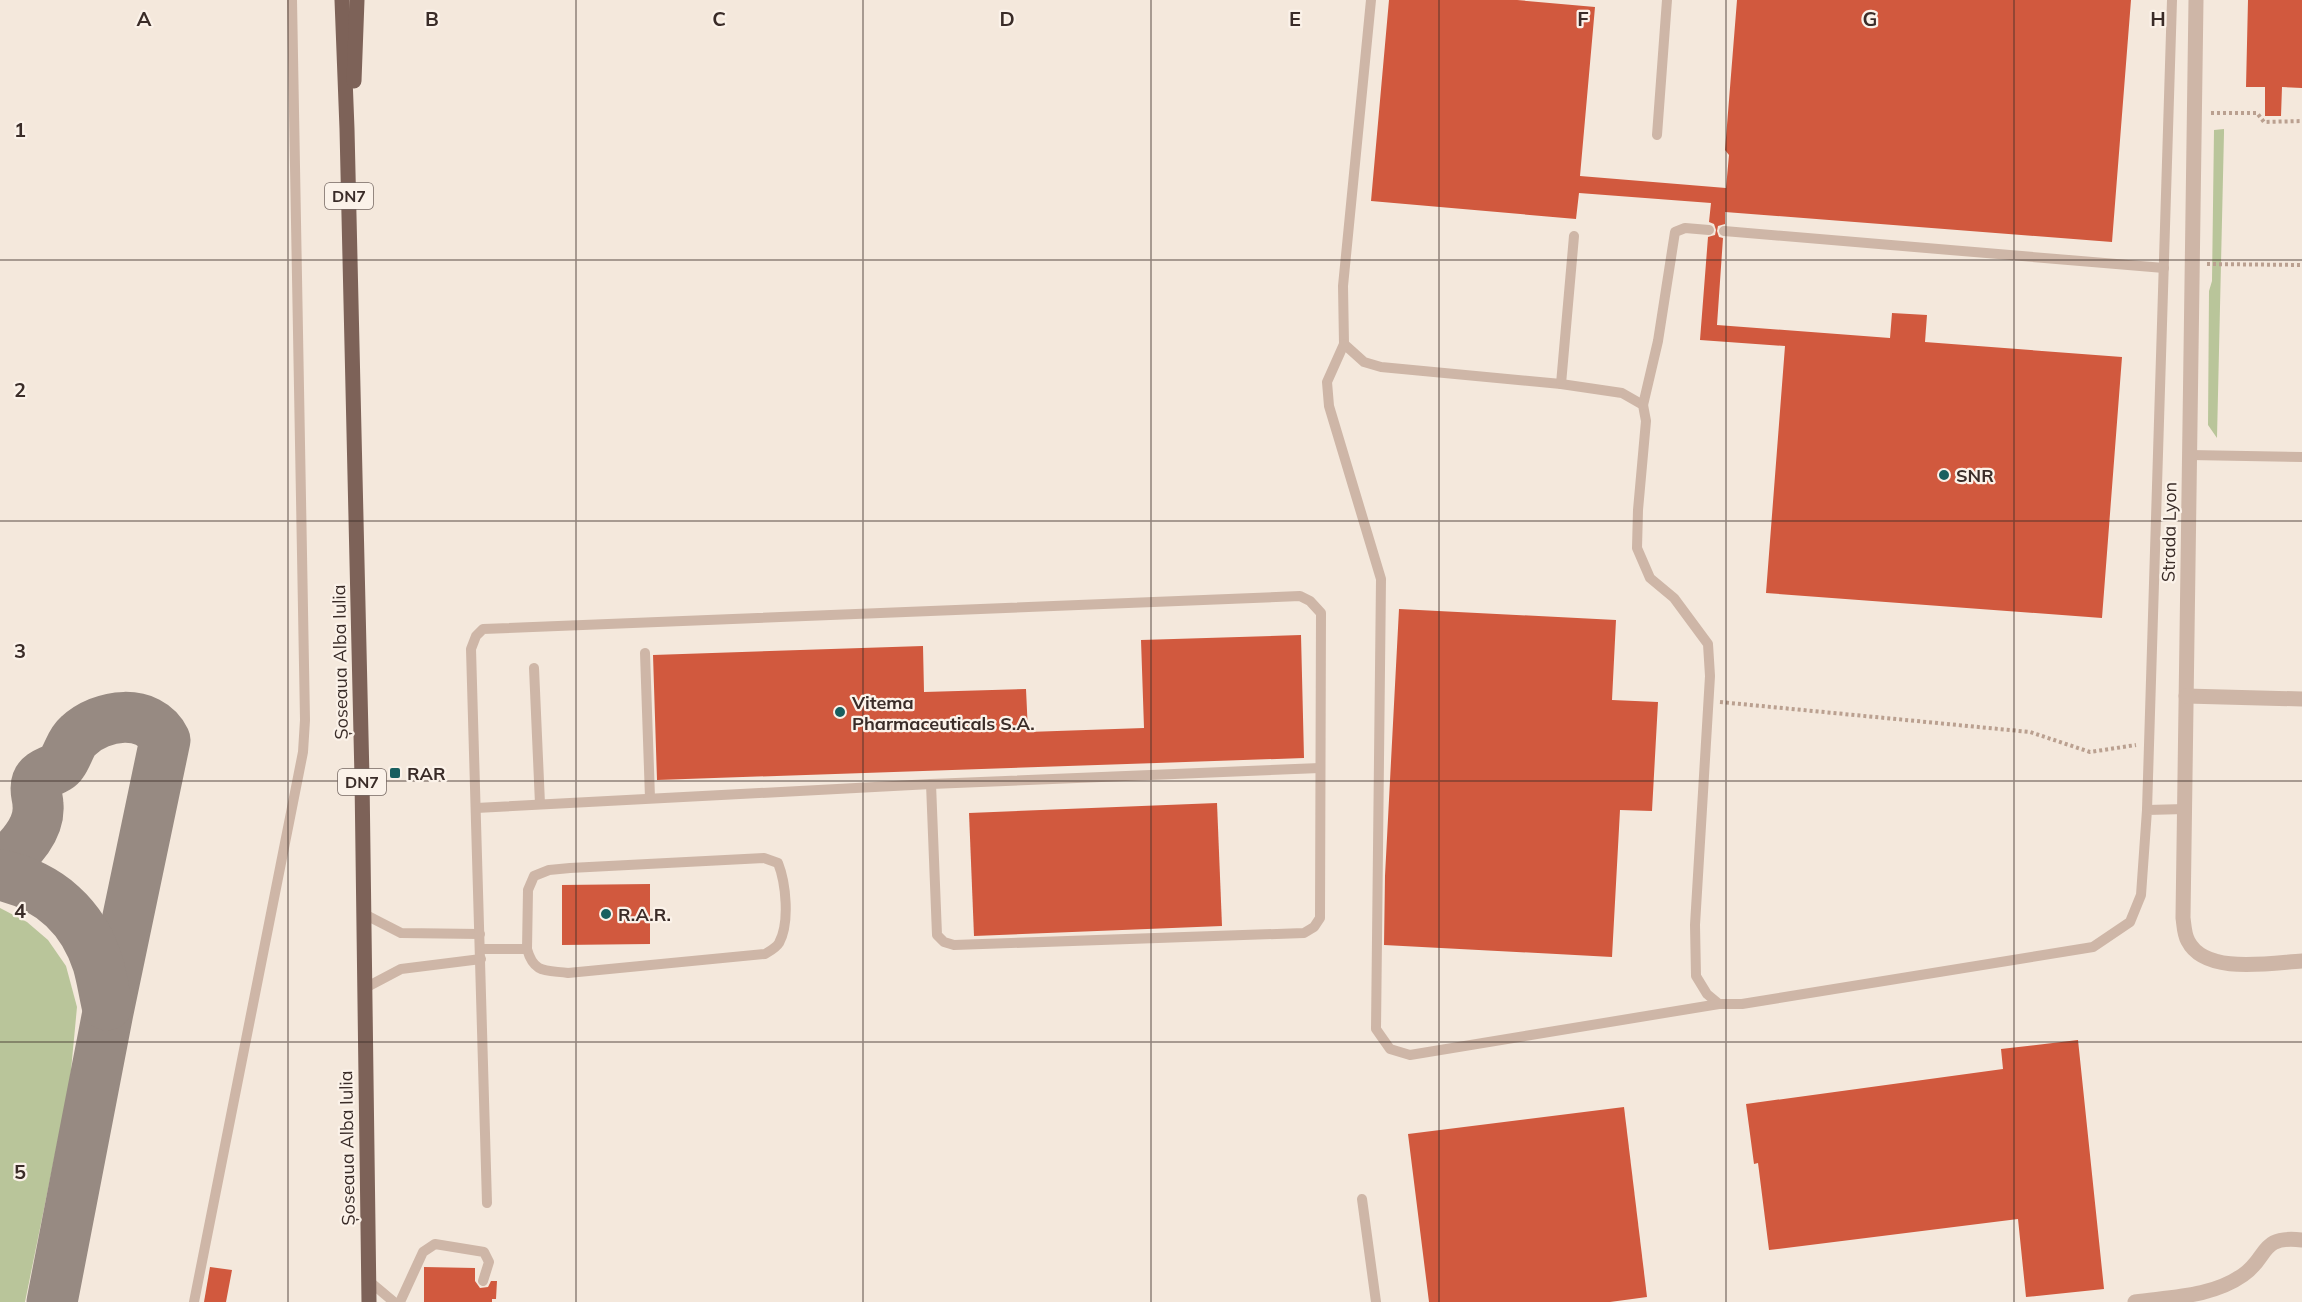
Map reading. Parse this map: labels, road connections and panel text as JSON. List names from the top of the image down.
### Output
{
  "streets": {
    "main road": ["DN7", "Șoseaua Alba Iulia"],
    "street": ["Strada Lyon"]
  },
  "places": {
    "other": ["SNR", "Vitema Pharmaceuticals S.A.", "R.A.R."],
    "transit": ["RAR"]
  },
  "grid": {
    "columns": [
      "A",
      "B",
      "C",
      "D",
      "E",
      "F",
      "G",
      "H"
    ],
    "rows": [
      "1",
      "2",
      "3",
      "4",
      "5"
    ]
  }
}
